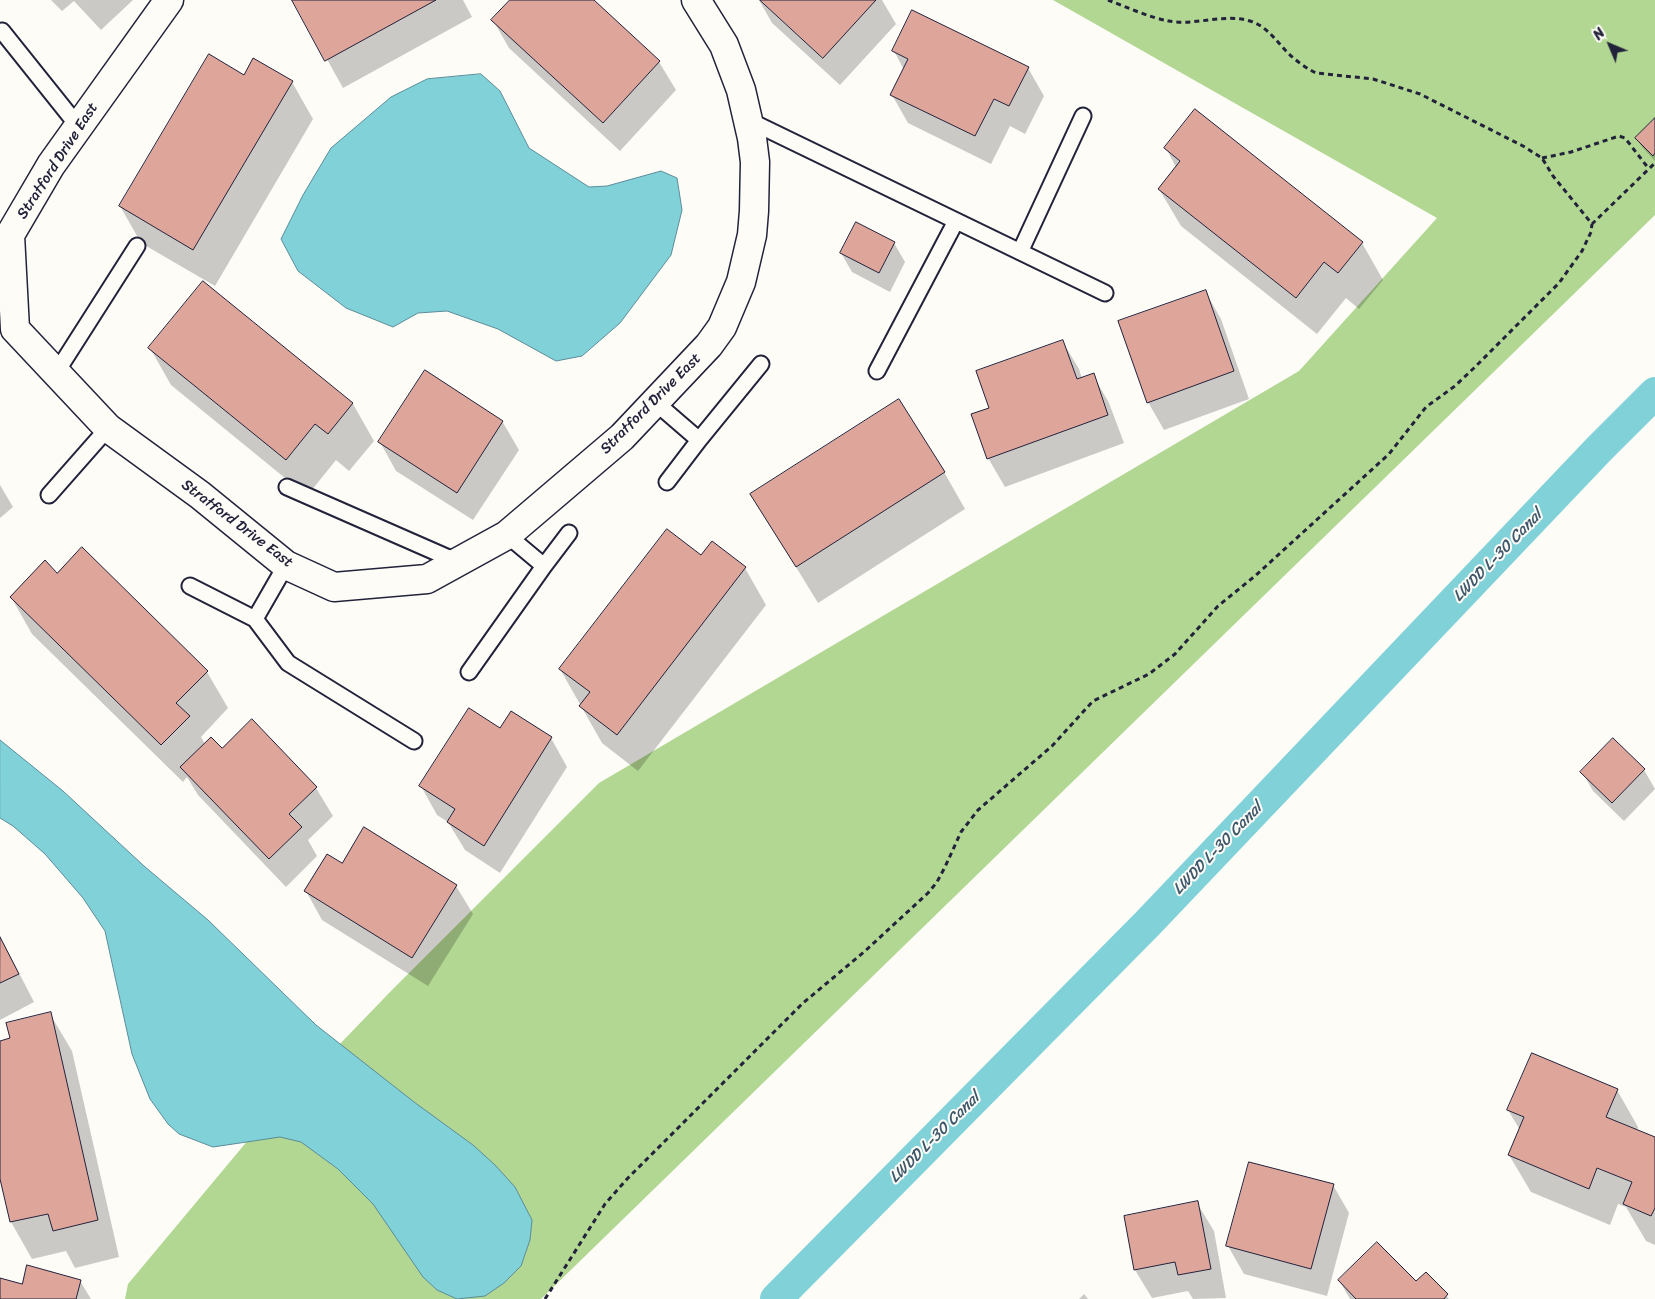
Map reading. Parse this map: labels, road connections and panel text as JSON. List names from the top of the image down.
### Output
{
  "streets": {
    "street": ["Stratford Drive East"]
  },
  "water": ["LWDD L-30 Canal"],
  "north": "top left"
}
